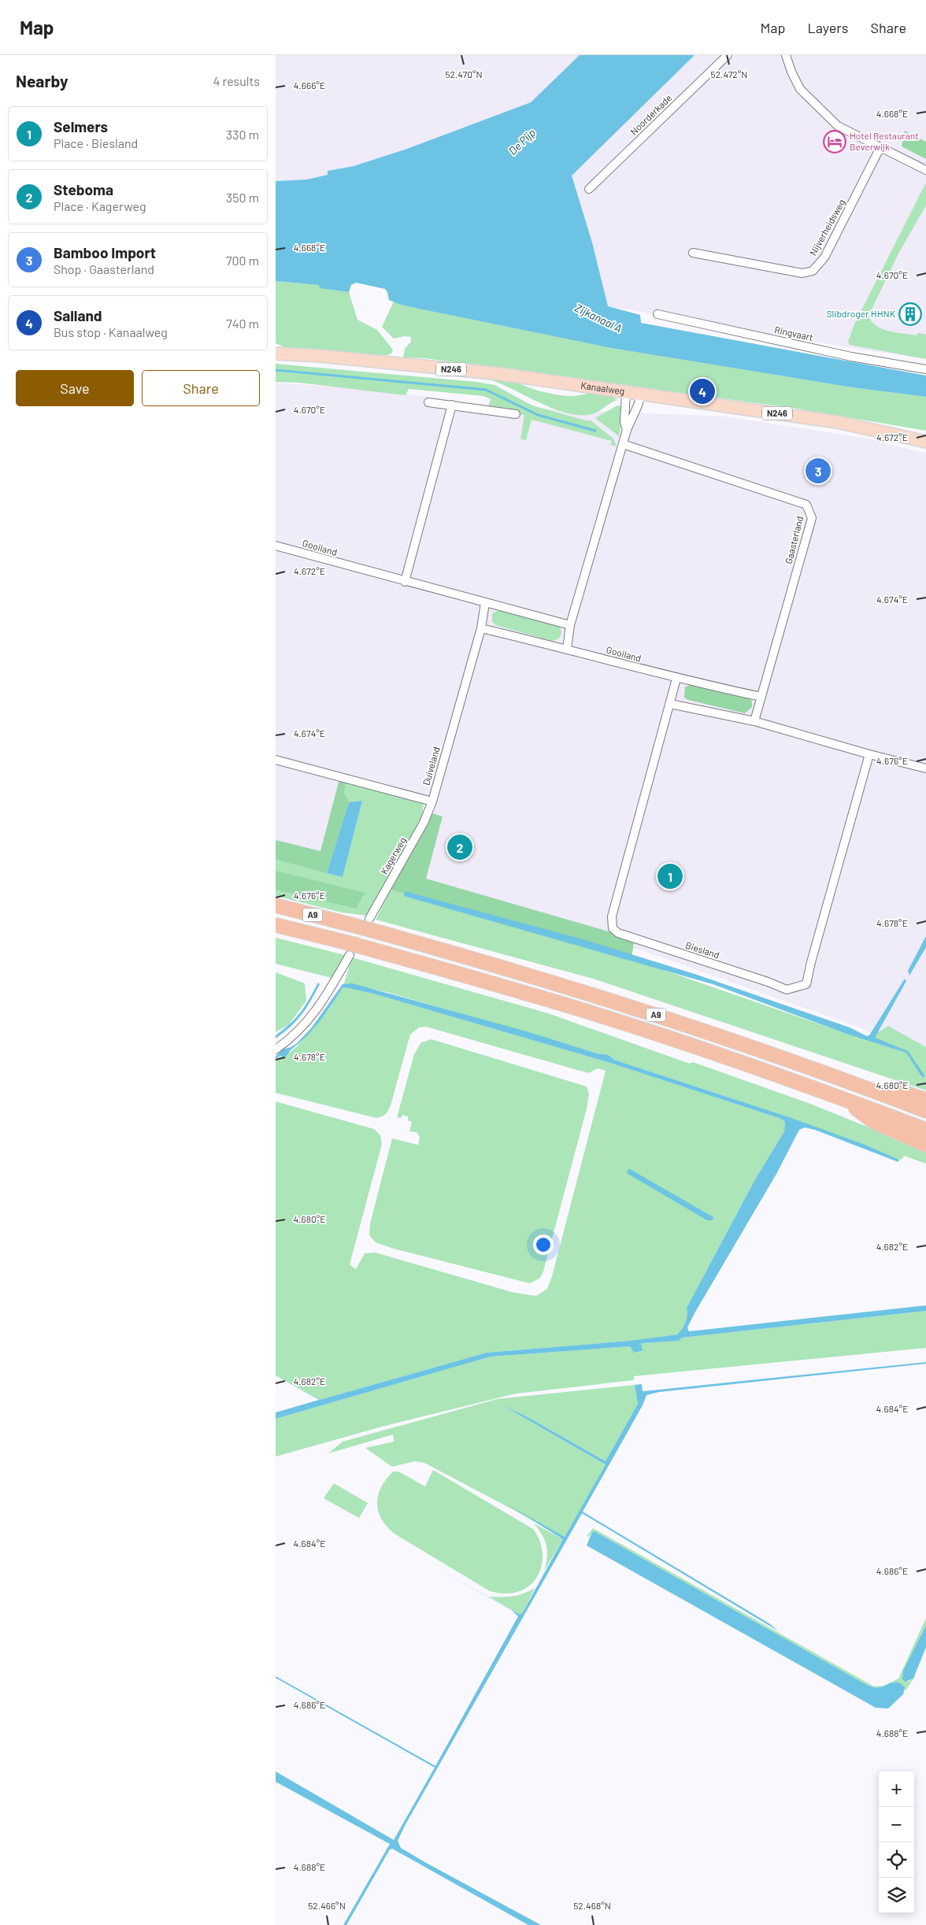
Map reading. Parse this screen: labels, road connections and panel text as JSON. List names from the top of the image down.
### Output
{
  "streets": {
    "highway": ["A9"],
    "main road": ["N246", "Kanaalweg"],
    "street": [
      "Noorderkade",
      "Nijverheidsweg",
      "Ringvaart",
      "Gaasterland",
      "Gooiland",
      "Duiveland",
      "Kagerweg",
      "Biesland"
    ]
  },
  "crossings": [
    ["Gaasterland", "Gooiland"],
    ["Gooiland", "Duiveland"],
    ["Gooiland", "Biesland"],
    ["Duiveland", "Kagerweg"]
  ],
  "water": ["De Pijp", "Zijkanaal A"],
  "places": {
    "hotel": ["Hotel Restaurant Beverwijk"],
    "building": ["Slibdroger HHNK"]
  },
  "page": {
    "header": "Map",
    "nav": ["Map", "Layers", "Share"],
    "heading": ["Nearby", "4 results"],
    "list": [
      {
        "mark": "1",
        "name": "Selmers",
        "note": "Place · Biesland",
        "value": "330 m"
      },
      {
        "mark": "2",
        "name": "Steboma",
        "note": "Place · Kagerweg",
        "value": "350 m"
      },
      {
        "mark": "3",
        "name": "Bamboo Import",
        "note": "Shop · Gaasterland",
        "value": "700 m"
      },
      {
        "mark": "4",
        "name": "Salland",
        "note": "Bus stop · Kanaalweg",
        "value": "740 m"
      }
    ],
    "buttons": ["Save", "Share"],
    "pins": [
      "4",
      "3",
      "2",
      "1"
    ],
    "map_buttons": ["+", "−"]
  },
  "coordinates": [
    "52.470°N",
    "52.472°N",
    "4.666°E",
    "4.668°E",
    "4.670°E",
    "4.672°E",
    "4.674°E",
    "4.676°E",
    "4.678°E",
    "4.680°E",
    "4.682°E",
    "4.684°E",
    "4.686°E",
    "4.688°E",
    "52.466°N",
    "52.468°N"
  ]
}
